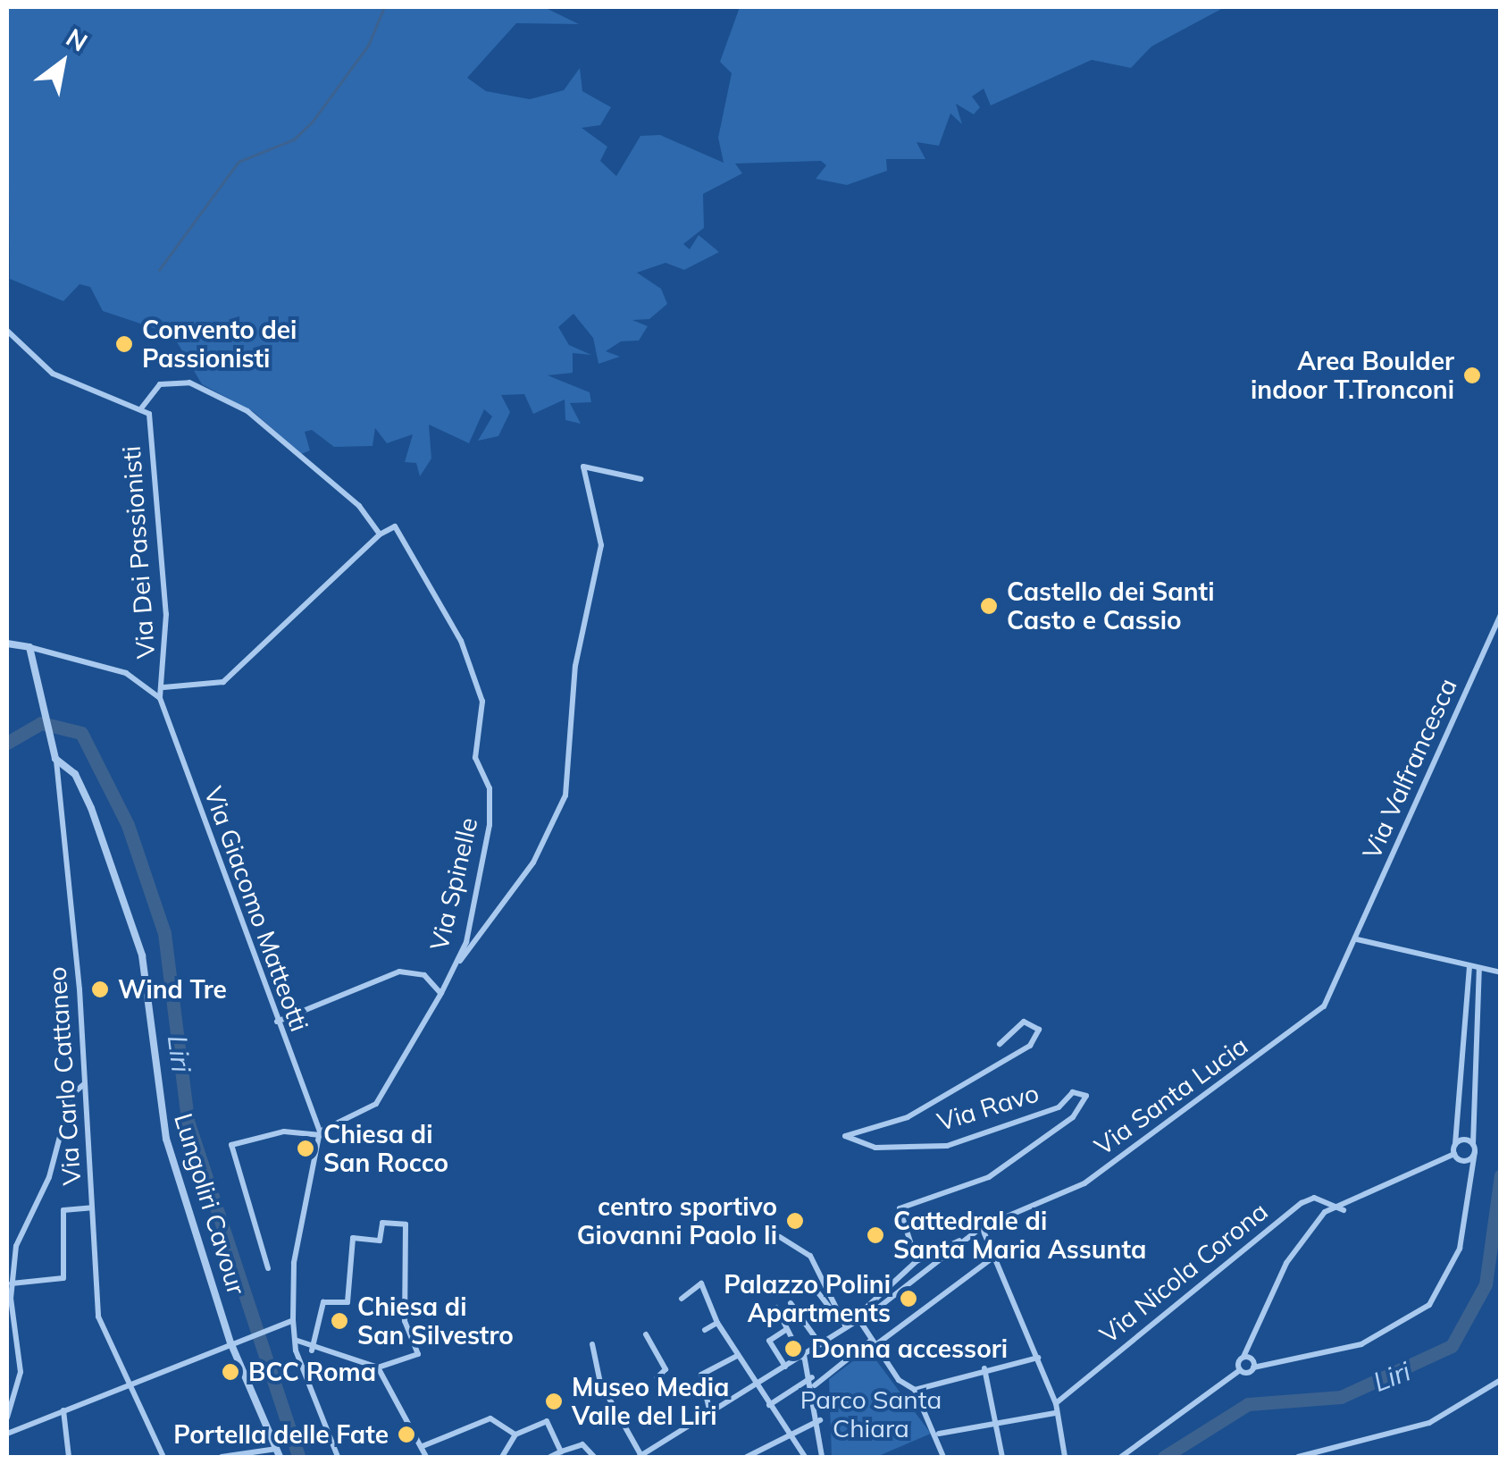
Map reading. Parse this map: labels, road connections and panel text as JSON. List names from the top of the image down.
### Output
{
  "streets": {
    "street": [
      "Via Dei Passionisti",
      "Via Valfrancesca",
      "Via Spinelle",
      "Via Giacomo Matteotti",
      "Via Carlo Cattaneo",
      "Via Santa Lucia",
      "Via Ravo",
      "Lungoliri Cavour",
      "Via Nicola Corona"
    ]
  },
  "crossings": [
    ["Via Dei Passionisti", "Via Spinelle"],
    ["Via Dei Passionisti", "Via Giacomo Matteotti"],
    ["Via Valfrancesca", "Via Santa Lucia"],
    ["Via Spinelle", "Via Giacomo Matteotti"],
    ["Via Carlo Cattaneo", "Lungoliri Cavour"]
  ],
  "water": ["Liri"],
  "parks": ["Parco Santa Chiara"],
  "places": [
    "Convento dei Passionisti",
    "Area Boulder indoor T.Tronconi",
    "Castello dei Santi Casto e Cassio",
    "Wind Tre",
    "Chiesa di San Rocco",
    "centro sportivo Giovanni Paolo Ii",
    "Cattedrale di Santa Maria Assunta",
    "Palazzo Polini Apartments",
    "Chiesa di San Silvestro",
    "Donna accessori",
    "BCC Roma",
    "Museo Media Valle del Liri",
    "Portella delle Fate"
  ],
  "north": "top right"
}
